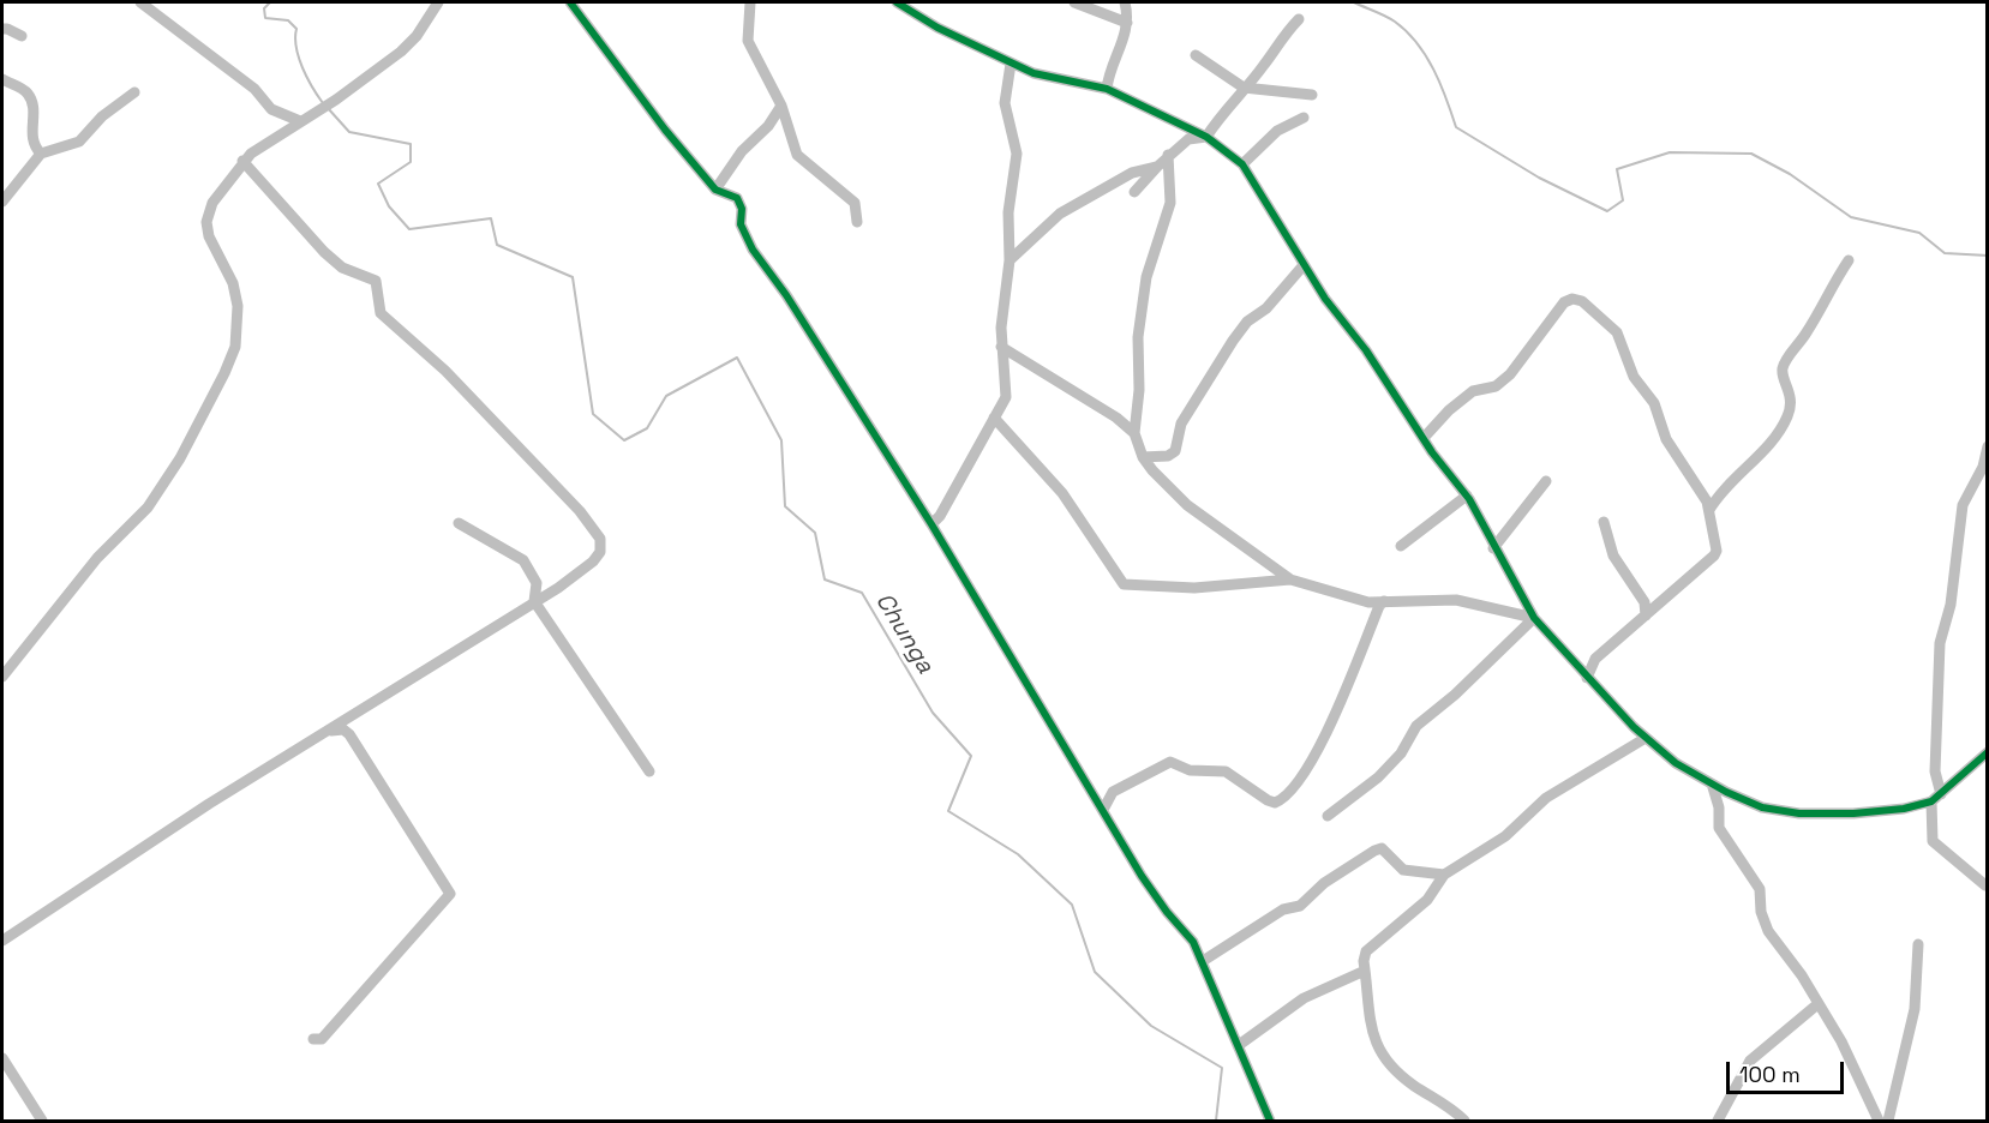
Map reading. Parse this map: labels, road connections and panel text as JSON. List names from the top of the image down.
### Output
{
  "water": ["Chunga"],
  "scale_bar": "100 m"
}
